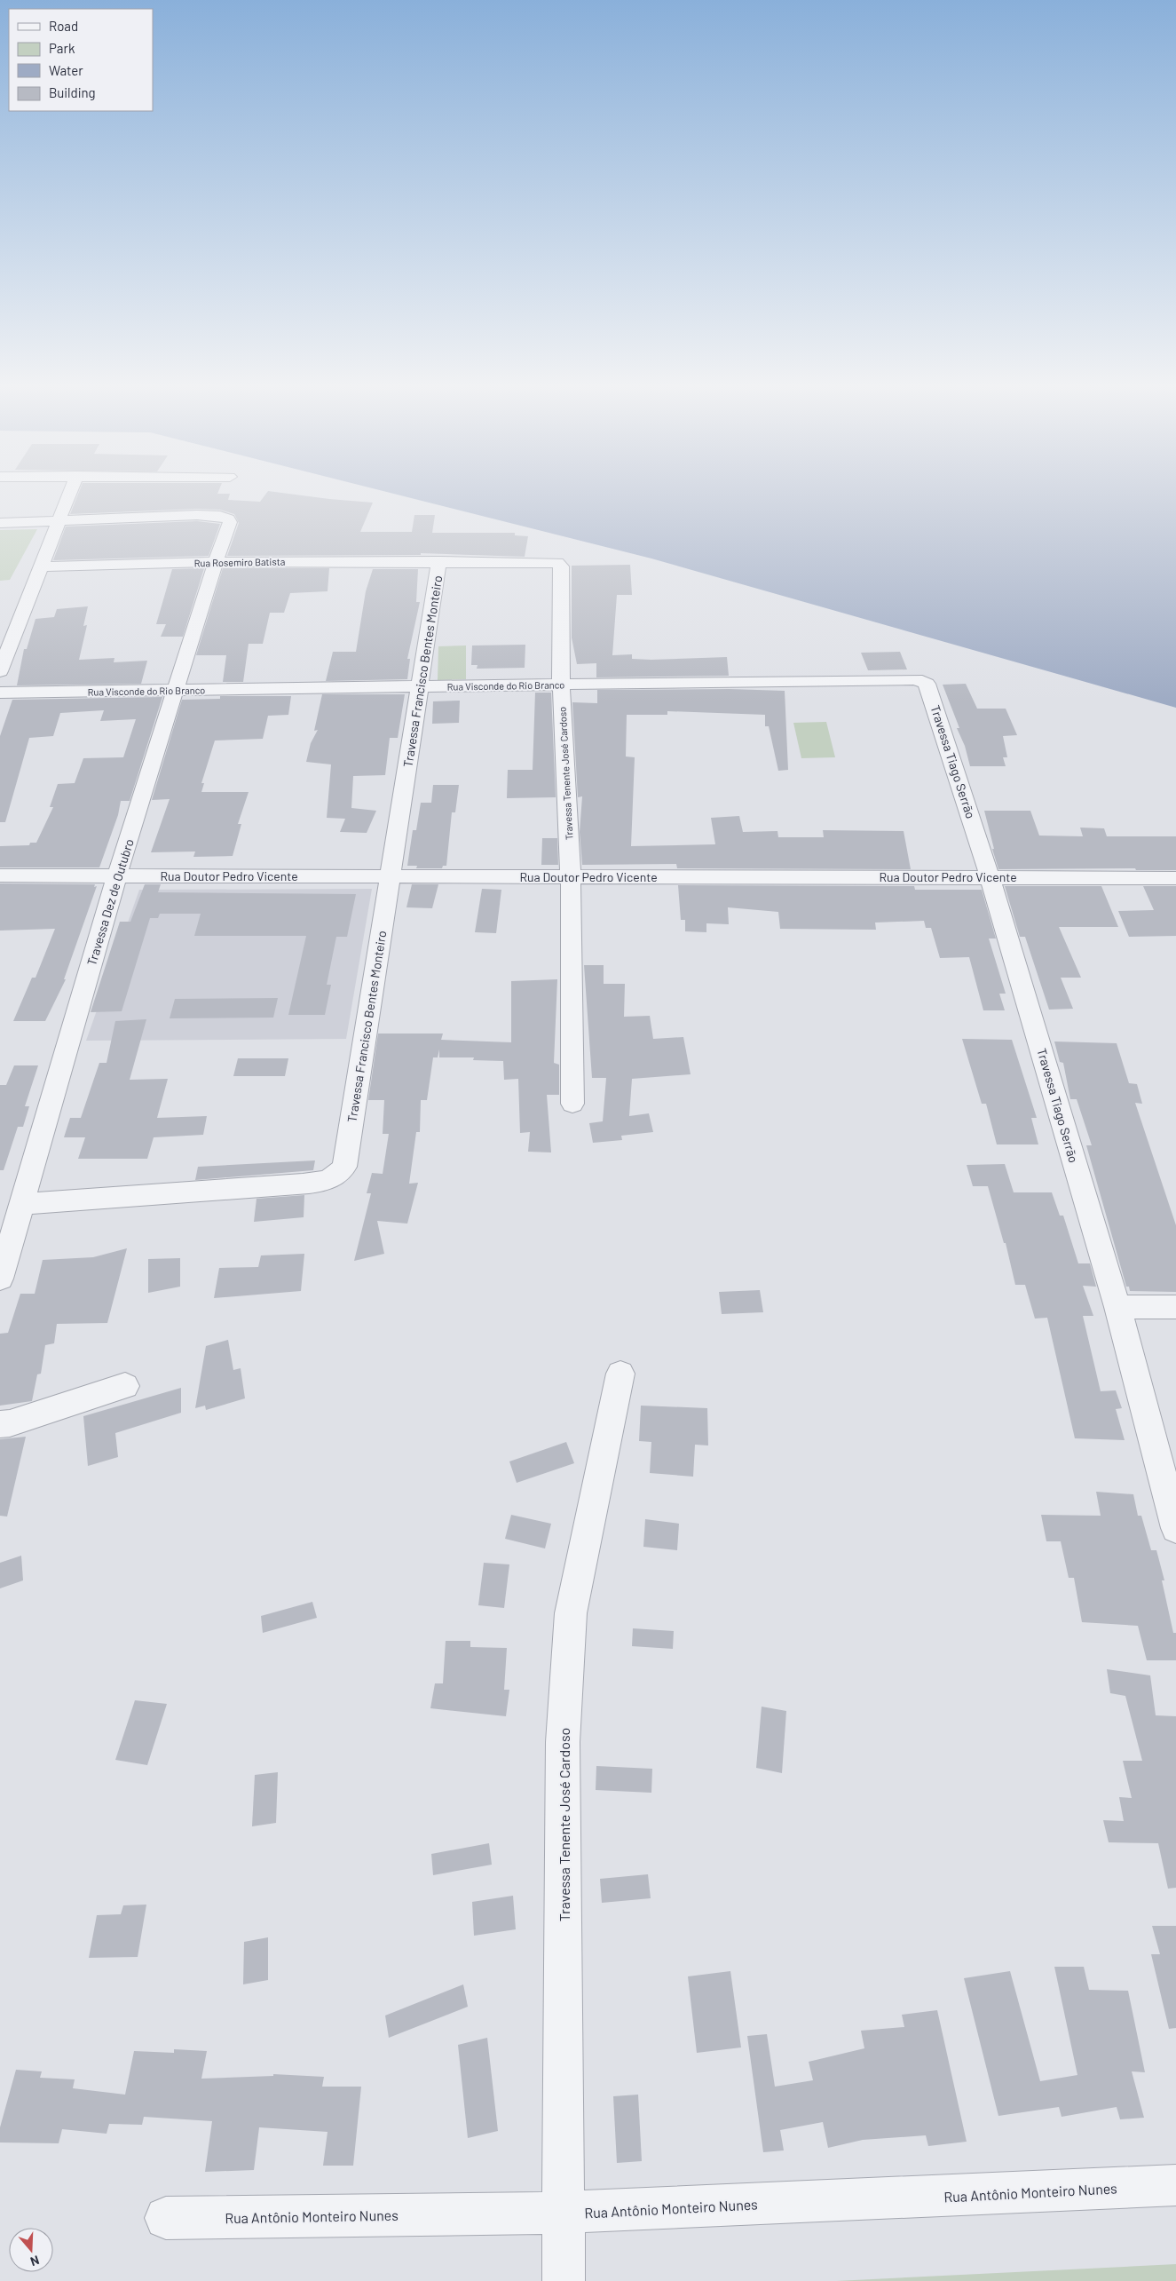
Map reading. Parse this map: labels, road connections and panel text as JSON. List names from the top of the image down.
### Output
{
  "streets": {
    "street": [
      "Rua Rosemiro Batista",
      "Travessa Francisco Bentes Monteiro",
      "Rua Visconde do Rio Branco",
      "Travessa Tiago Serrão",
      "Travessa Tenente José Cardoso",
      "Rua Doutor Pedro Vicente",
      "Travessa Dez de Outubro",
      "Rua Antônio Monteiro Nunes"
    ]
  },
  "crossings": [
    ["Rua Rosemiro Batista", "Travessa Francisco Bentes Monteiro"],
    ["Rua Rosemiro Batista", "Travessa Tenente José Cardoso"],
    ["Rua Rosemiro Batista", "Travessa Dez de Outubro"],
    ["Travessa Francisco Bentes Monteiro", "Rua Visconde do Rio Branco"],
    ["Travessa Francisco Bentes Monteiro", "Travessa Tenente José Cardoso"],
    ["Travessa Francisco Bentes Monteiro", "Rua Doutor Pedro Vicente"],
    ["Travessa Francisco Bentes Monteiro", "Travessa Dez de Outubro"],
    ["Rua Visconde do Rio Branco", "Travessa Tiago Serrão"],
    ["Rua Visconde do Rio Branco", "Travessa Tenente José Cardoso"],
    ["Rua Visconde do Rio Branco", "Travessa Dez de Outubro"],
    ["Travessa Tiago Serrão", "Rua Doutor Pedro Vicente"],
    ["Travessa Tenente José Cardoso", "Rua Doutor Pedro Vicente"],
    ["Travessa Tenente José Cardoso", "Rua Antônio Monteiro Nunes"],
    ["Rua Doutor Pedro Vicente", "Travessa Dez de Outubro"]
  ],
  "legend": [
    "Road",
    "Park",
    "Water",
    "Building"
  ],
  "north": "bottom"
}
